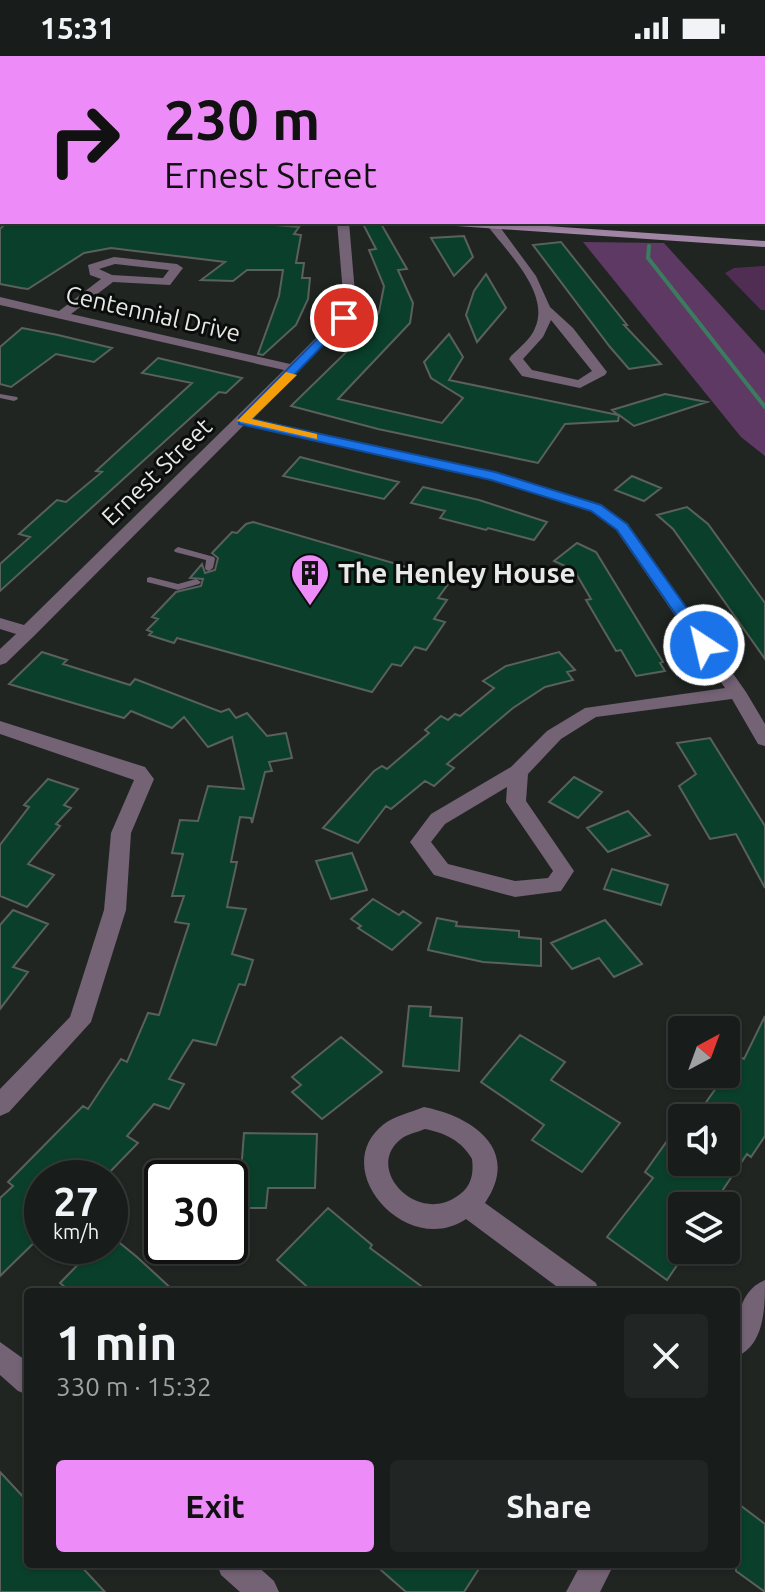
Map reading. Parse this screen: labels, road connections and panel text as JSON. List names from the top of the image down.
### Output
{
  "streets": {
    "street": ["Centennial Drive", "Ernest Street"]
  },
  "crossings": [
    ["Centennial Drive", "Ernest Street"]
  ],
  "places": {
    "building": ["The Henley House"]
  },
  "north": "top right",
  "page": {
    "status": "15:31",
    "turn": ["230 m", "Ernest Street"],
    "speed": "27 km/h",
    "limit": "30",
    "heading": ["1 min", "330 m · 15:32"],
    "buttons": ["Exit", "Share"]
  }
}
